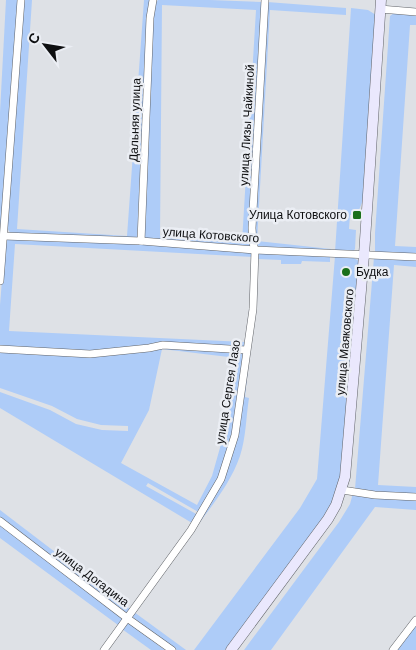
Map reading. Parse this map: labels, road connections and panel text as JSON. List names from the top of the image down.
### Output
{
  "streets": {
    "main road": ["улица Маяковского"],
    "street": [
      "Дальняя улица",
      "улица Лизы Чайкиной",
      "улица Котовского",
      "улица Сергея Лазо",
      "улица Догадина"
    ]
  },
  "crossings": [
    ["Дальняя улица", "улица Котовского"],
    ["улица Лизы Чайкиной", "улица Котовского"],
    ["улица Лизы Чайкиной", "улица Сергея Лазо"],
    ["улица Котовского", "улица Маяковского"],
    ["улица Котовского", "улица Сергея Лазо"],
    ["улица Сергея Лазо", "улица Догадина"]
  ],
  "places": {
    "transit": ["Улица Котовского"],
    "other": ["Будка"]
  },
  "north": "top left"
}
